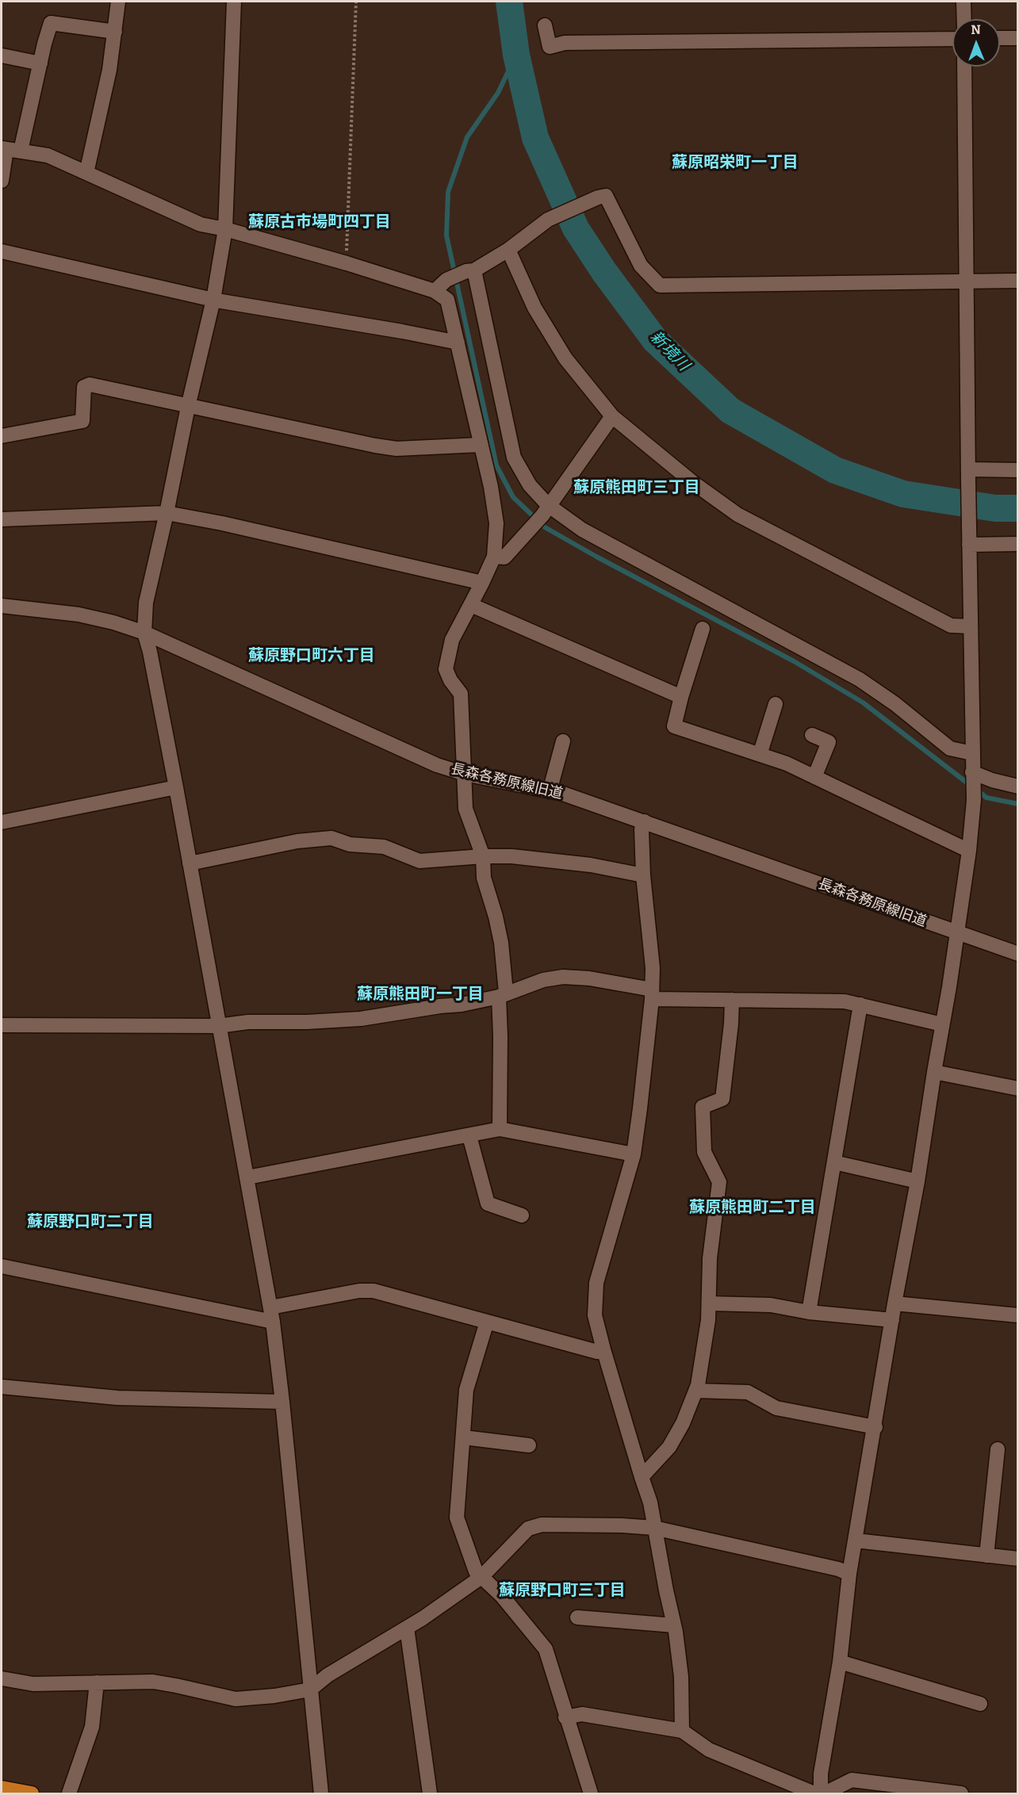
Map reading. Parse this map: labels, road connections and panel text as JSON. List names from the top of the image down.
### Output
{
  "streets": {
    "street": ["長森各務原線旧道"]
  },
  "districts": [
    "蘇原昭栄町一丁目",
    "蘇原古市場町四丁目",
    "蘇原熊田町三丁目",
    "蘇原野口町六丁目",
    "蘇原熊田町一丁目",
    "蘇原熊田町二丁目",
    "蘇原野口町二丁目",
    "蘇原野口町三丁目"
  ],
  "water": ["新境川"],
  "north": "top"
}
